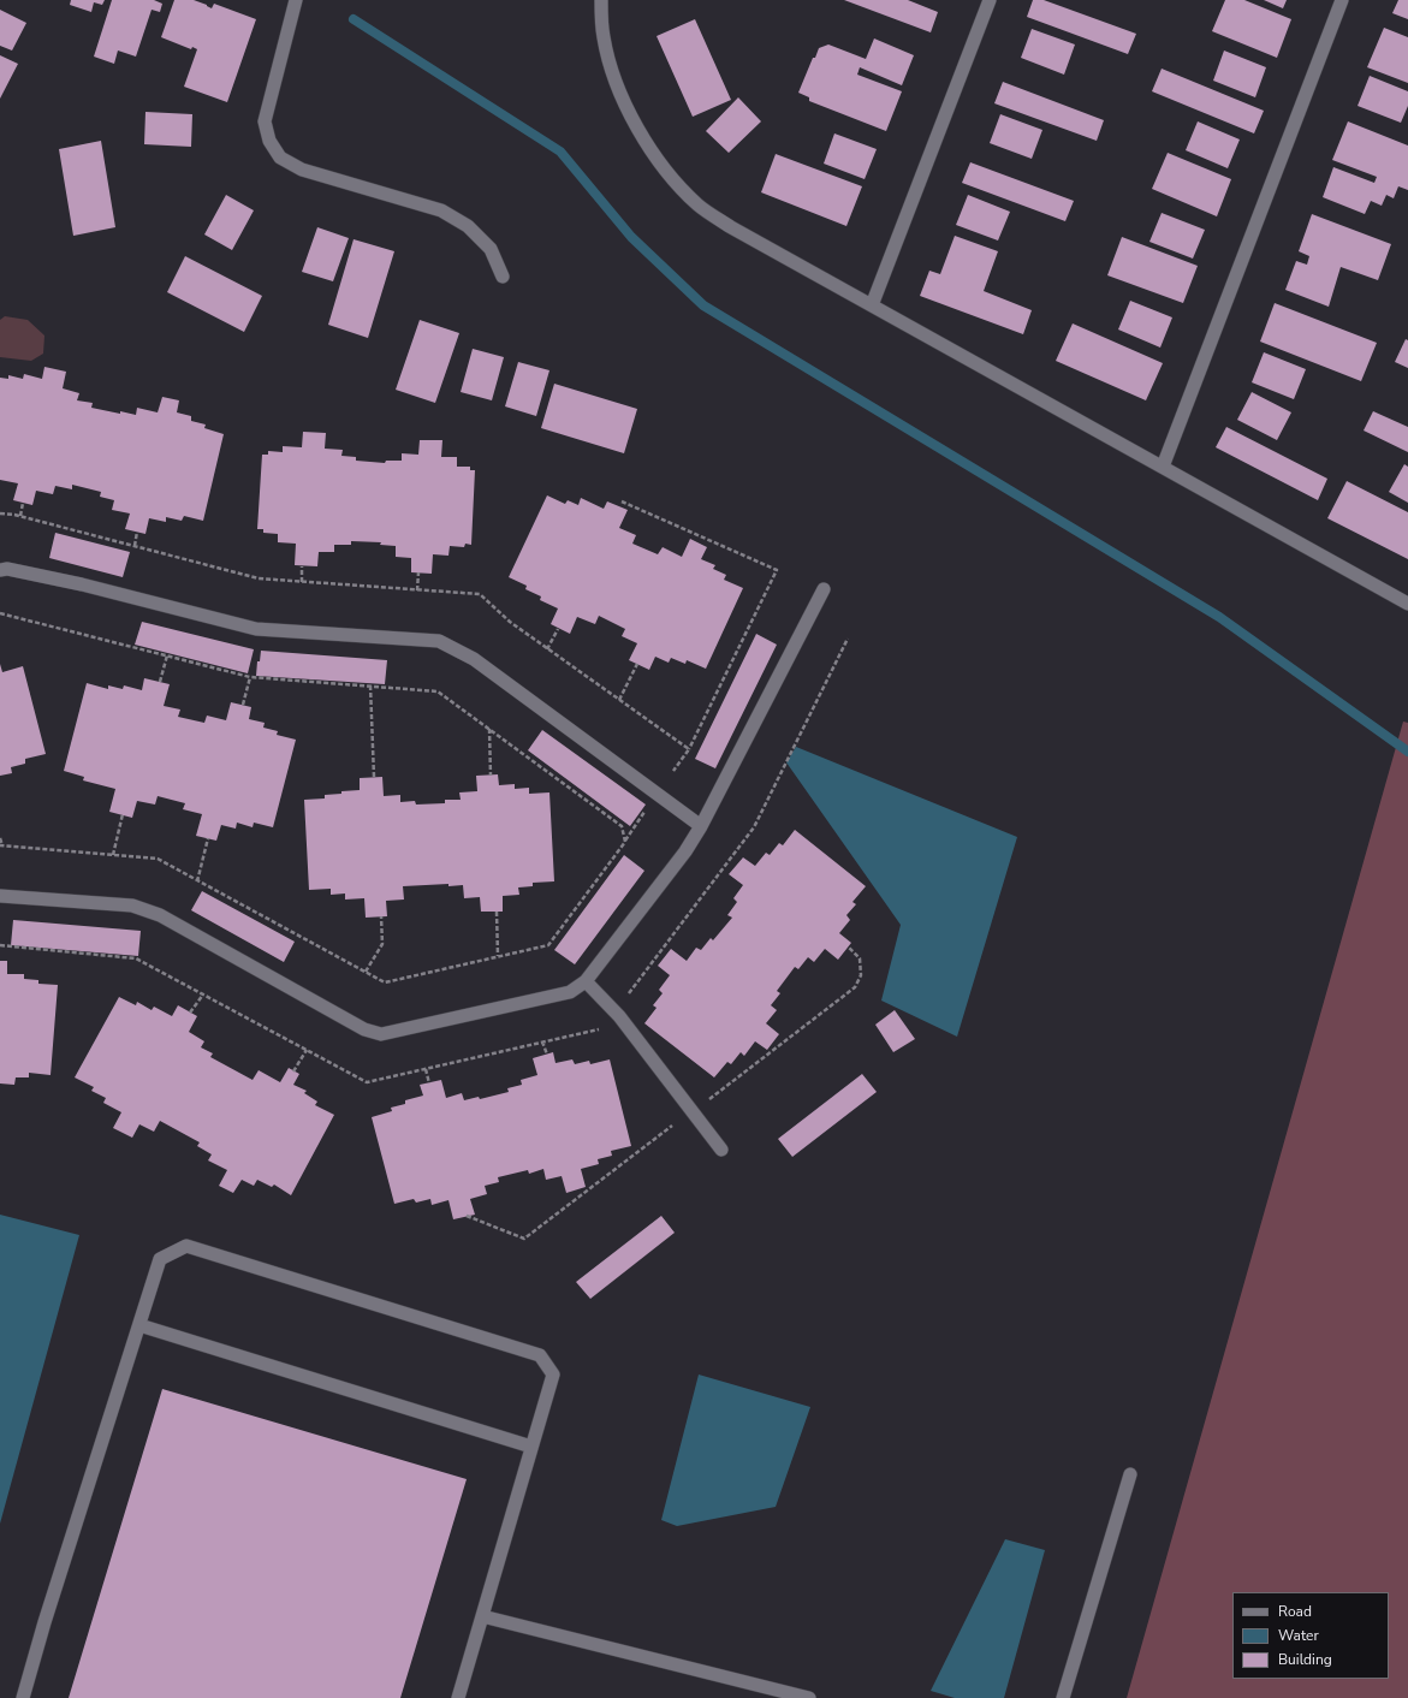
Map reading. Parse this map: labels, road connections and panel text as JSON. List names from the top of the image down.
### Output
{
  "legend": ["Road", "Water", "Building"]
}
